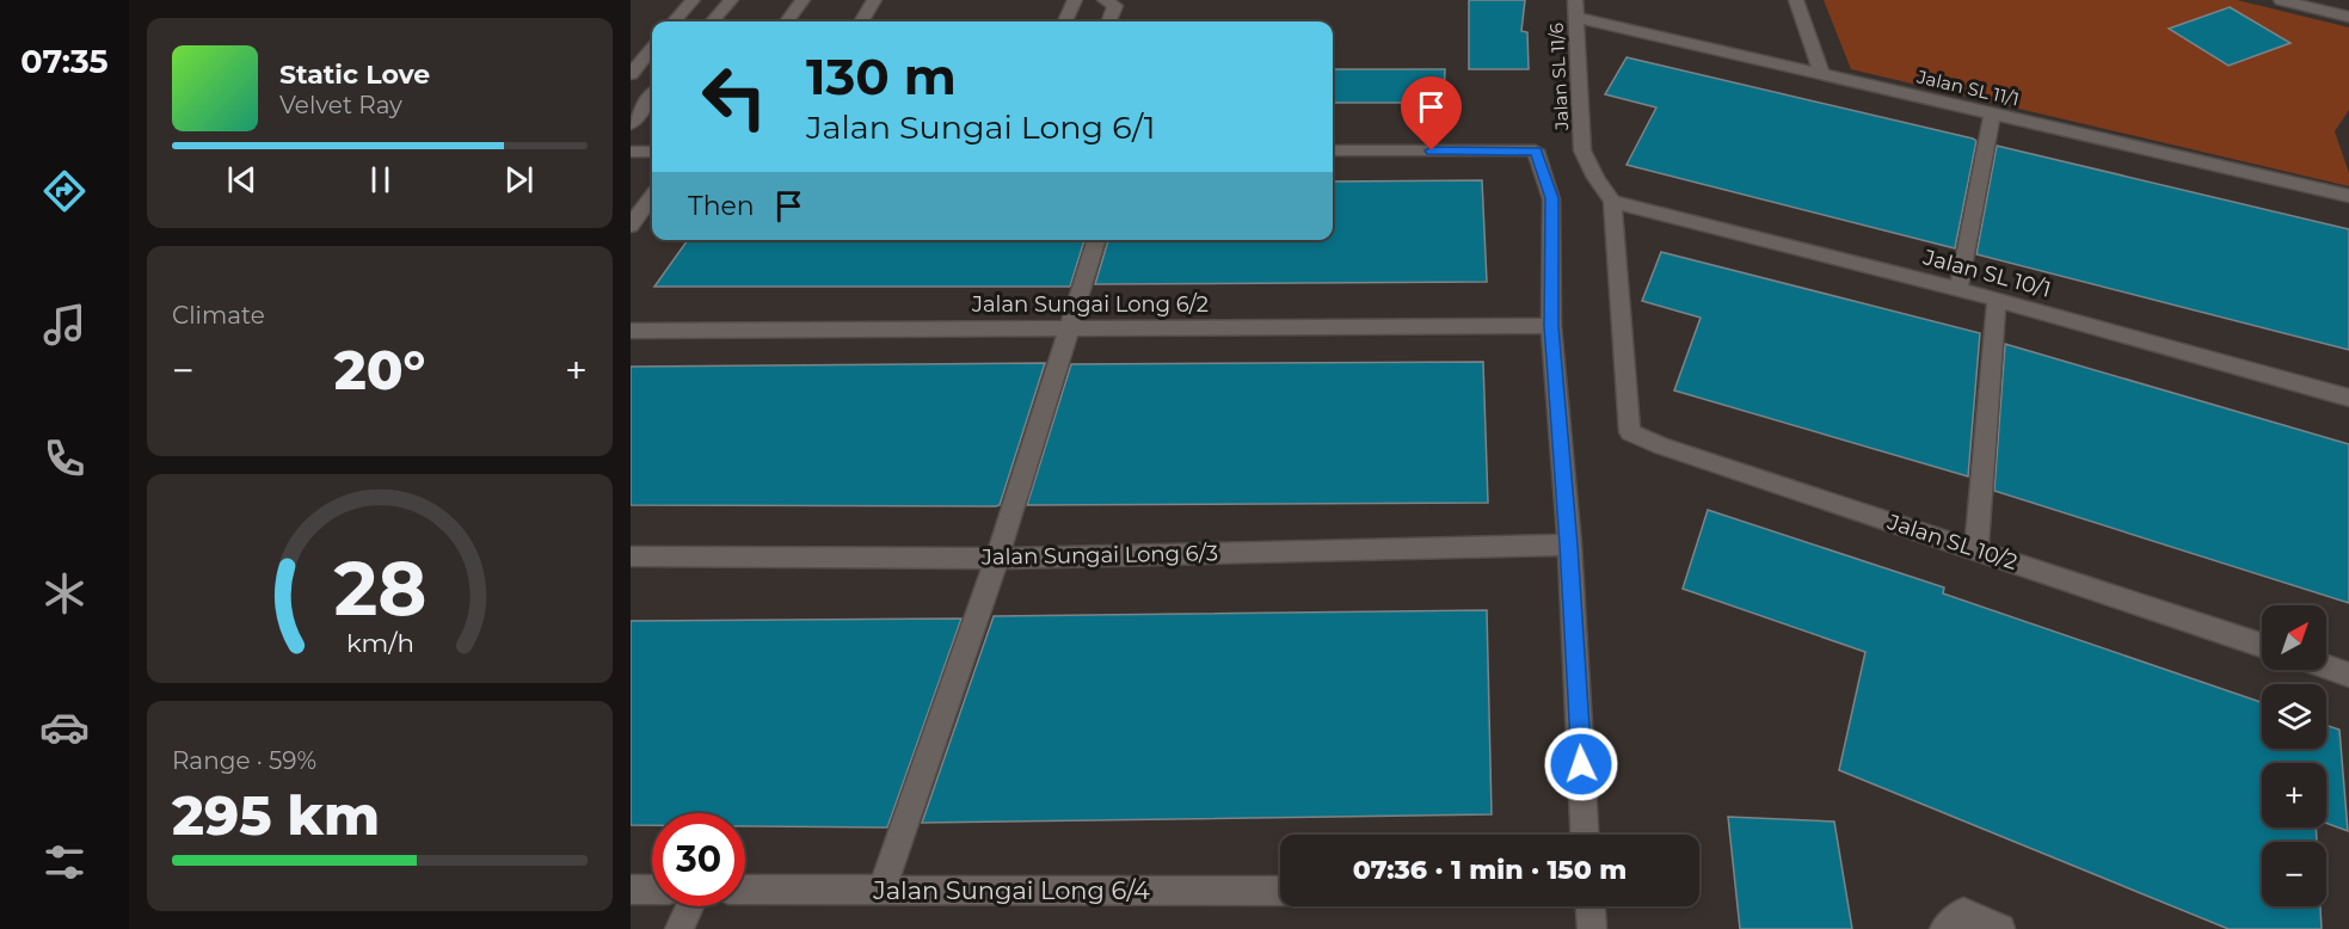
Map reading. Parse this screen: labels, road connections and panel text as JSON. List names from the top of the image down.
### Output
{
  "streets": {
    "street": [
      "Jalan SL 11/6",
      "Jalan SL 11/1",
      "Jalan SL 10/1",
      "Jalan Sungai Long 6/2",
      "Jalan SL 10/2",
      "Jalan Sungai Long 6/3",
      "Jalan Sungai Long 6/4"
    ]
  },
  "crossings": [
    ["Jalan SL 11/6", "Jalan SL 11/1"],
    ["Jalan SL 11/6", "Jalan SL 10/1"],
    ["Jalan SL 11/6", "Jalan SL 10/2"],
    ["Jalan SL 10/1", "Jalan SL 10/2"]
  ],
  "north": "top right",
  "page": {
    "tabs": "07:35",
    "turn": ["130 m", "Jalan Sungai Long 6/1"],
    "song": ["Static Love", "Velvet Ray"],
    "then": "Then",
    "tile": [
      "Climate",
      ["Range · 59%", "295 km"]
    ],
    "heat": ["−", "20°", "+"],
    "map_buttons": ["+", "−"],
    "limit": "30",
    "trip": "07:36 · 1 min · 150 m",
    "gauge": ["28", "km/h"]
  }
}
